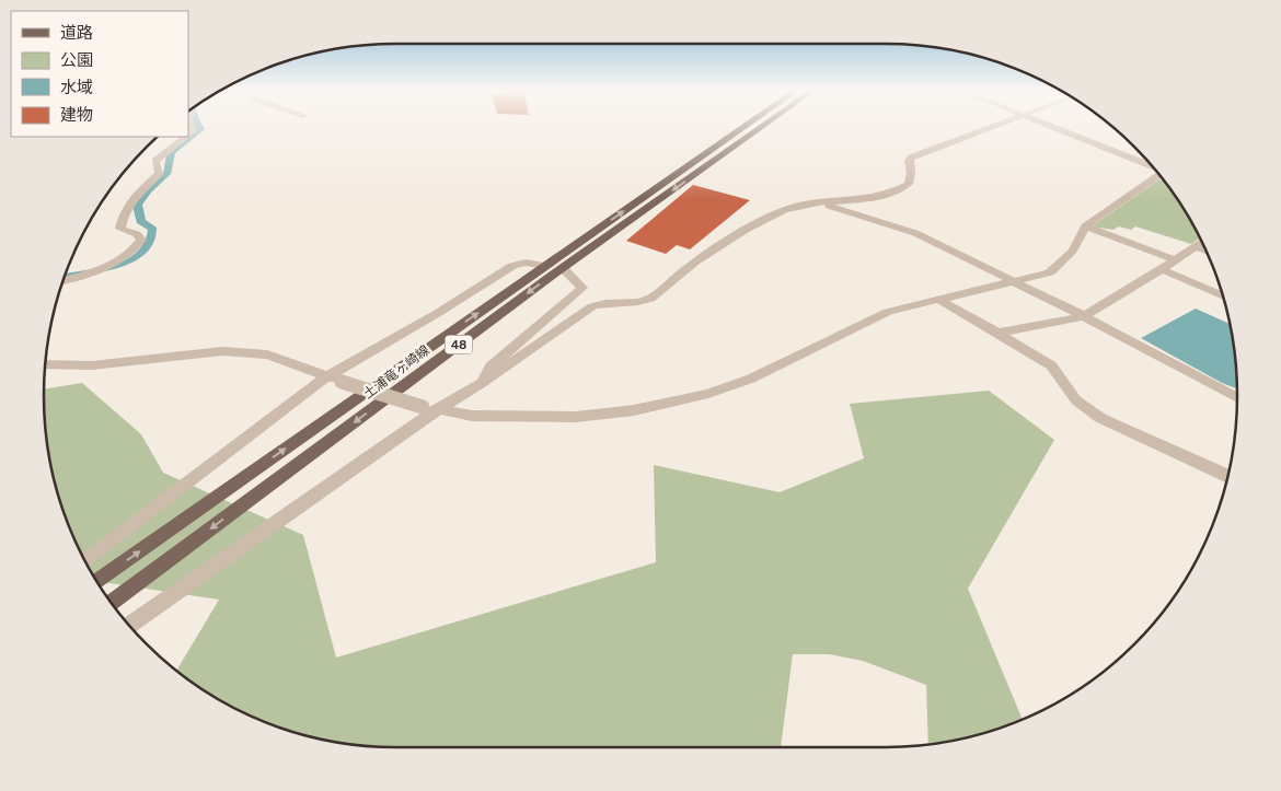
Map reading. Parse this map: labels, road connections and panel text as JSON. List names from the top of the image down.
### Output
{
  "streets": {
    "main road": ["48", "土浦竜ヶ崎線"]
  },
  "legend": [
    "道路",
    "公園",
    "水域",
    "建物"
  ]
}
